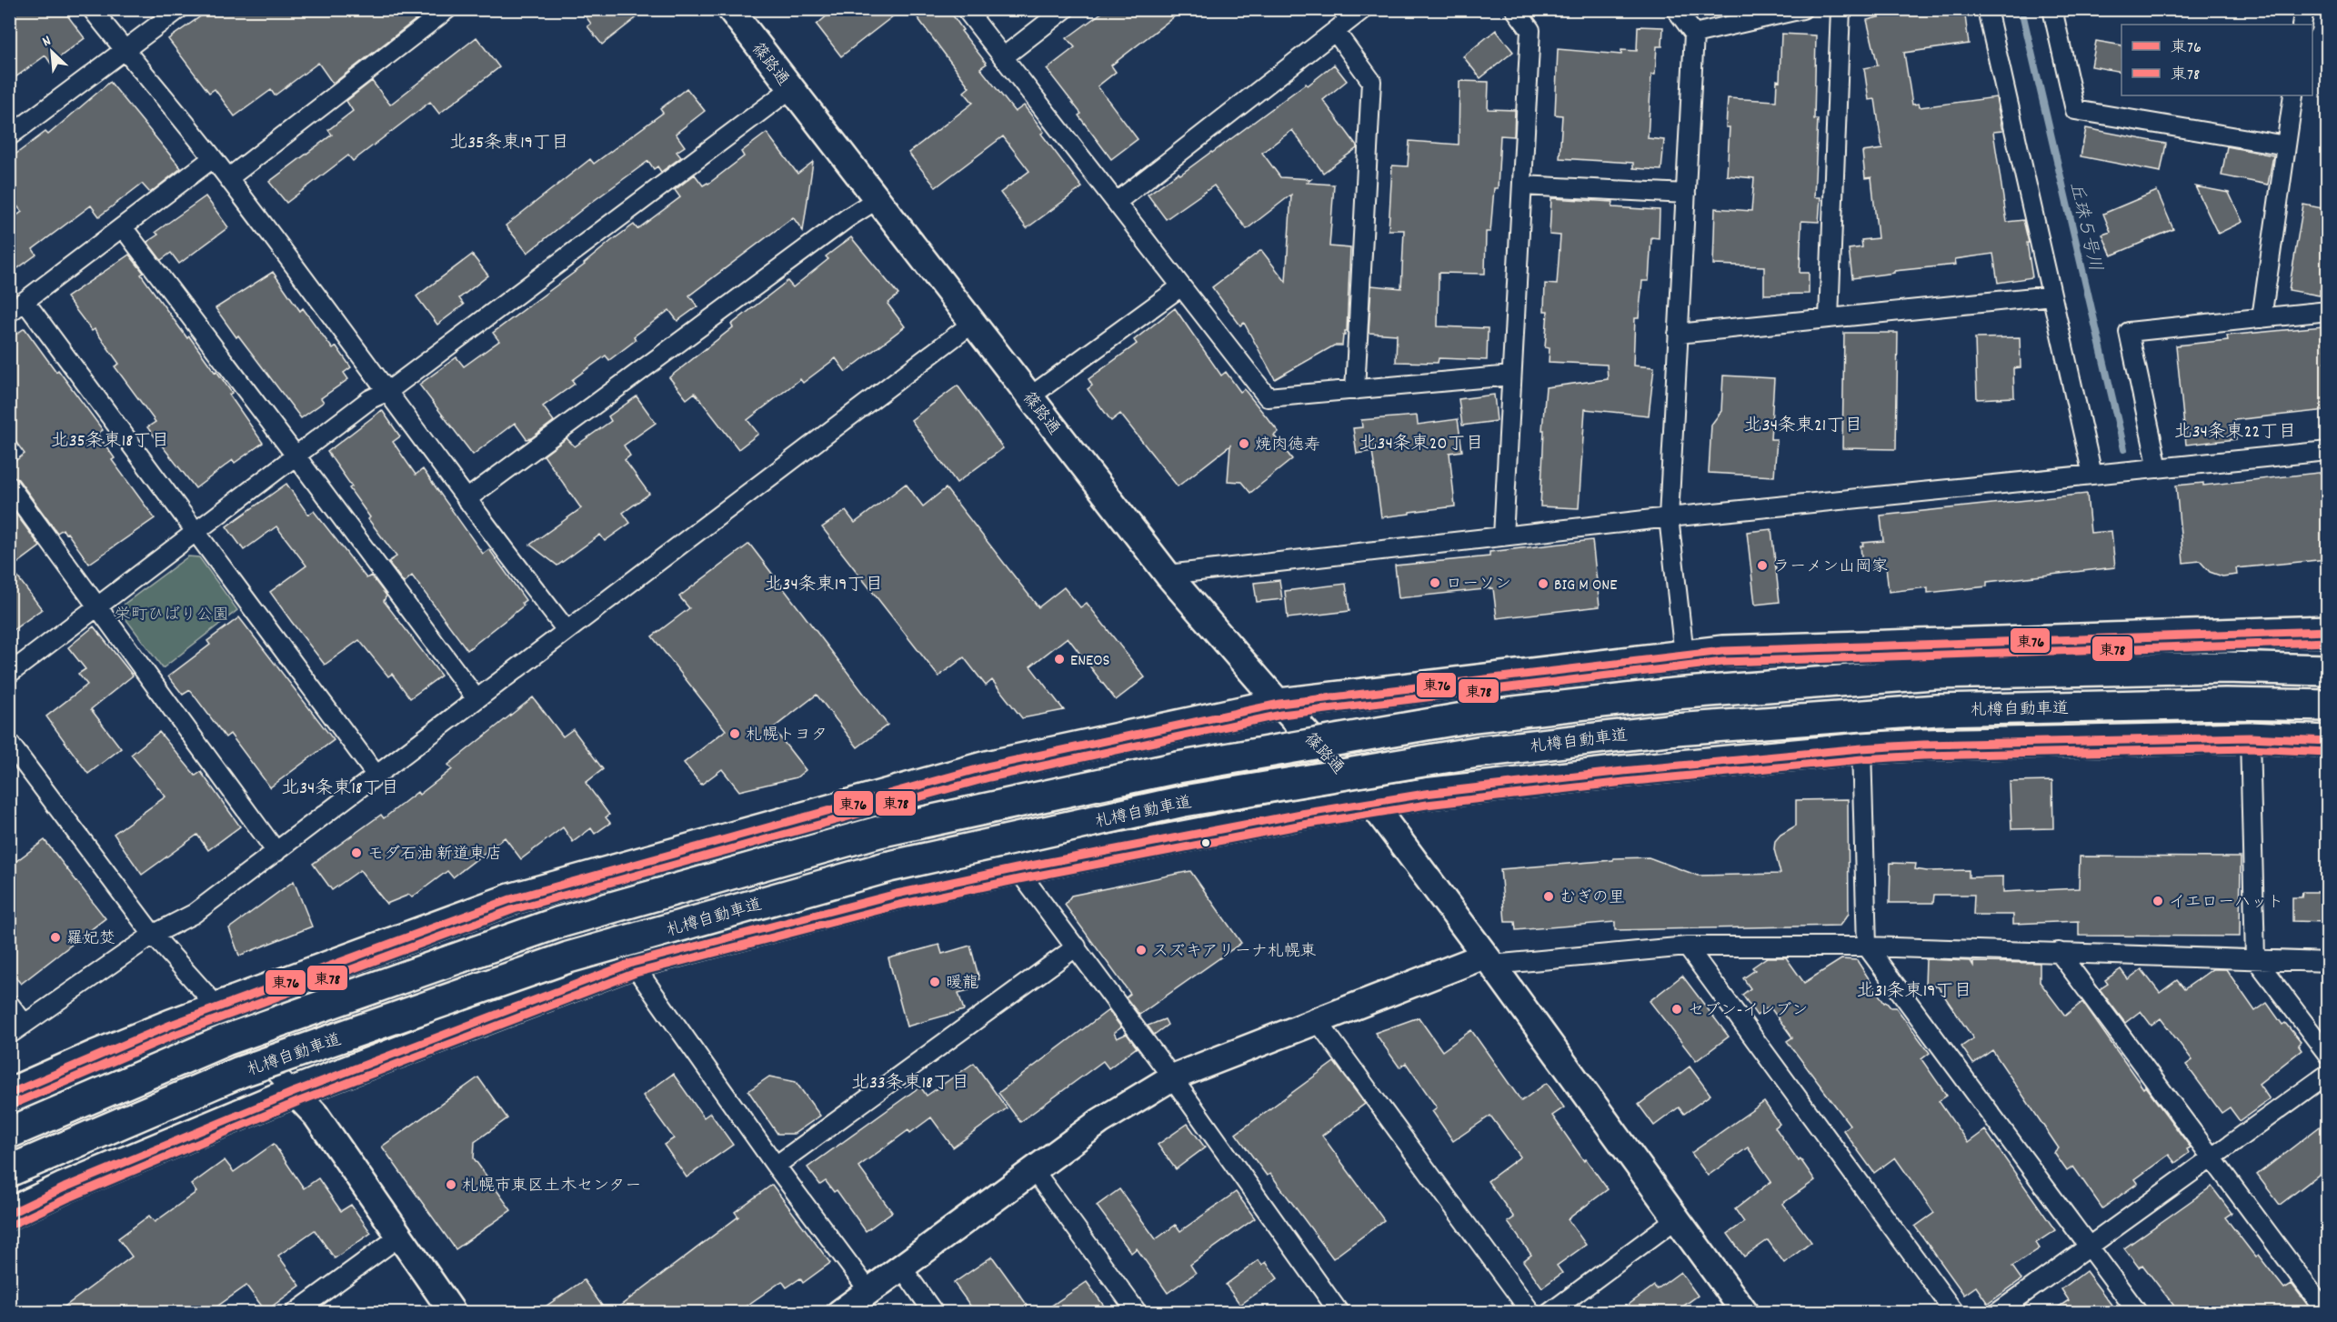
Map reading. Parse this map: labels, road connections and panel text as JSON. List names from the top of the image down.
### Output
{
  "streets": {
    "highway": ["札樽自動車道"],
    "street": ["篠路通"]
  },
  "districts": [
    "北35条東19丁目",
    "北34条東21丁目",
    "北34条東22丁目",
    "北35条東18丁目",
    "北34条東20丁目",
    "北34条東19丁目",
    "北34条東18丁目",
    "北31条東19丁目",
    "北33条東18丁目"
  ],
  "water": ["丘珠５号川"],
  "parks": ["栄町ひばり公園"],
  "places": [
    "焼肉徳寿",
    "ラーメン山岡家",
    "ローソン",
    "BIG M ONE",
    "ENEOS",
    "札幌トヨタ",
    "モダ石油 新道東店",
    "むぎの里",
    "イエローハット",
    "羅妃焚",
    "スズキアリーナ札幌東",
    "暖龍",
    "セブン-イレブン",
    "札幌市東区土木センター"
  ],
  "lines": ["transit line 東76", "transit line 東78"],
  "legend": ["東76", "東78"],
  "north": "top left"
}
